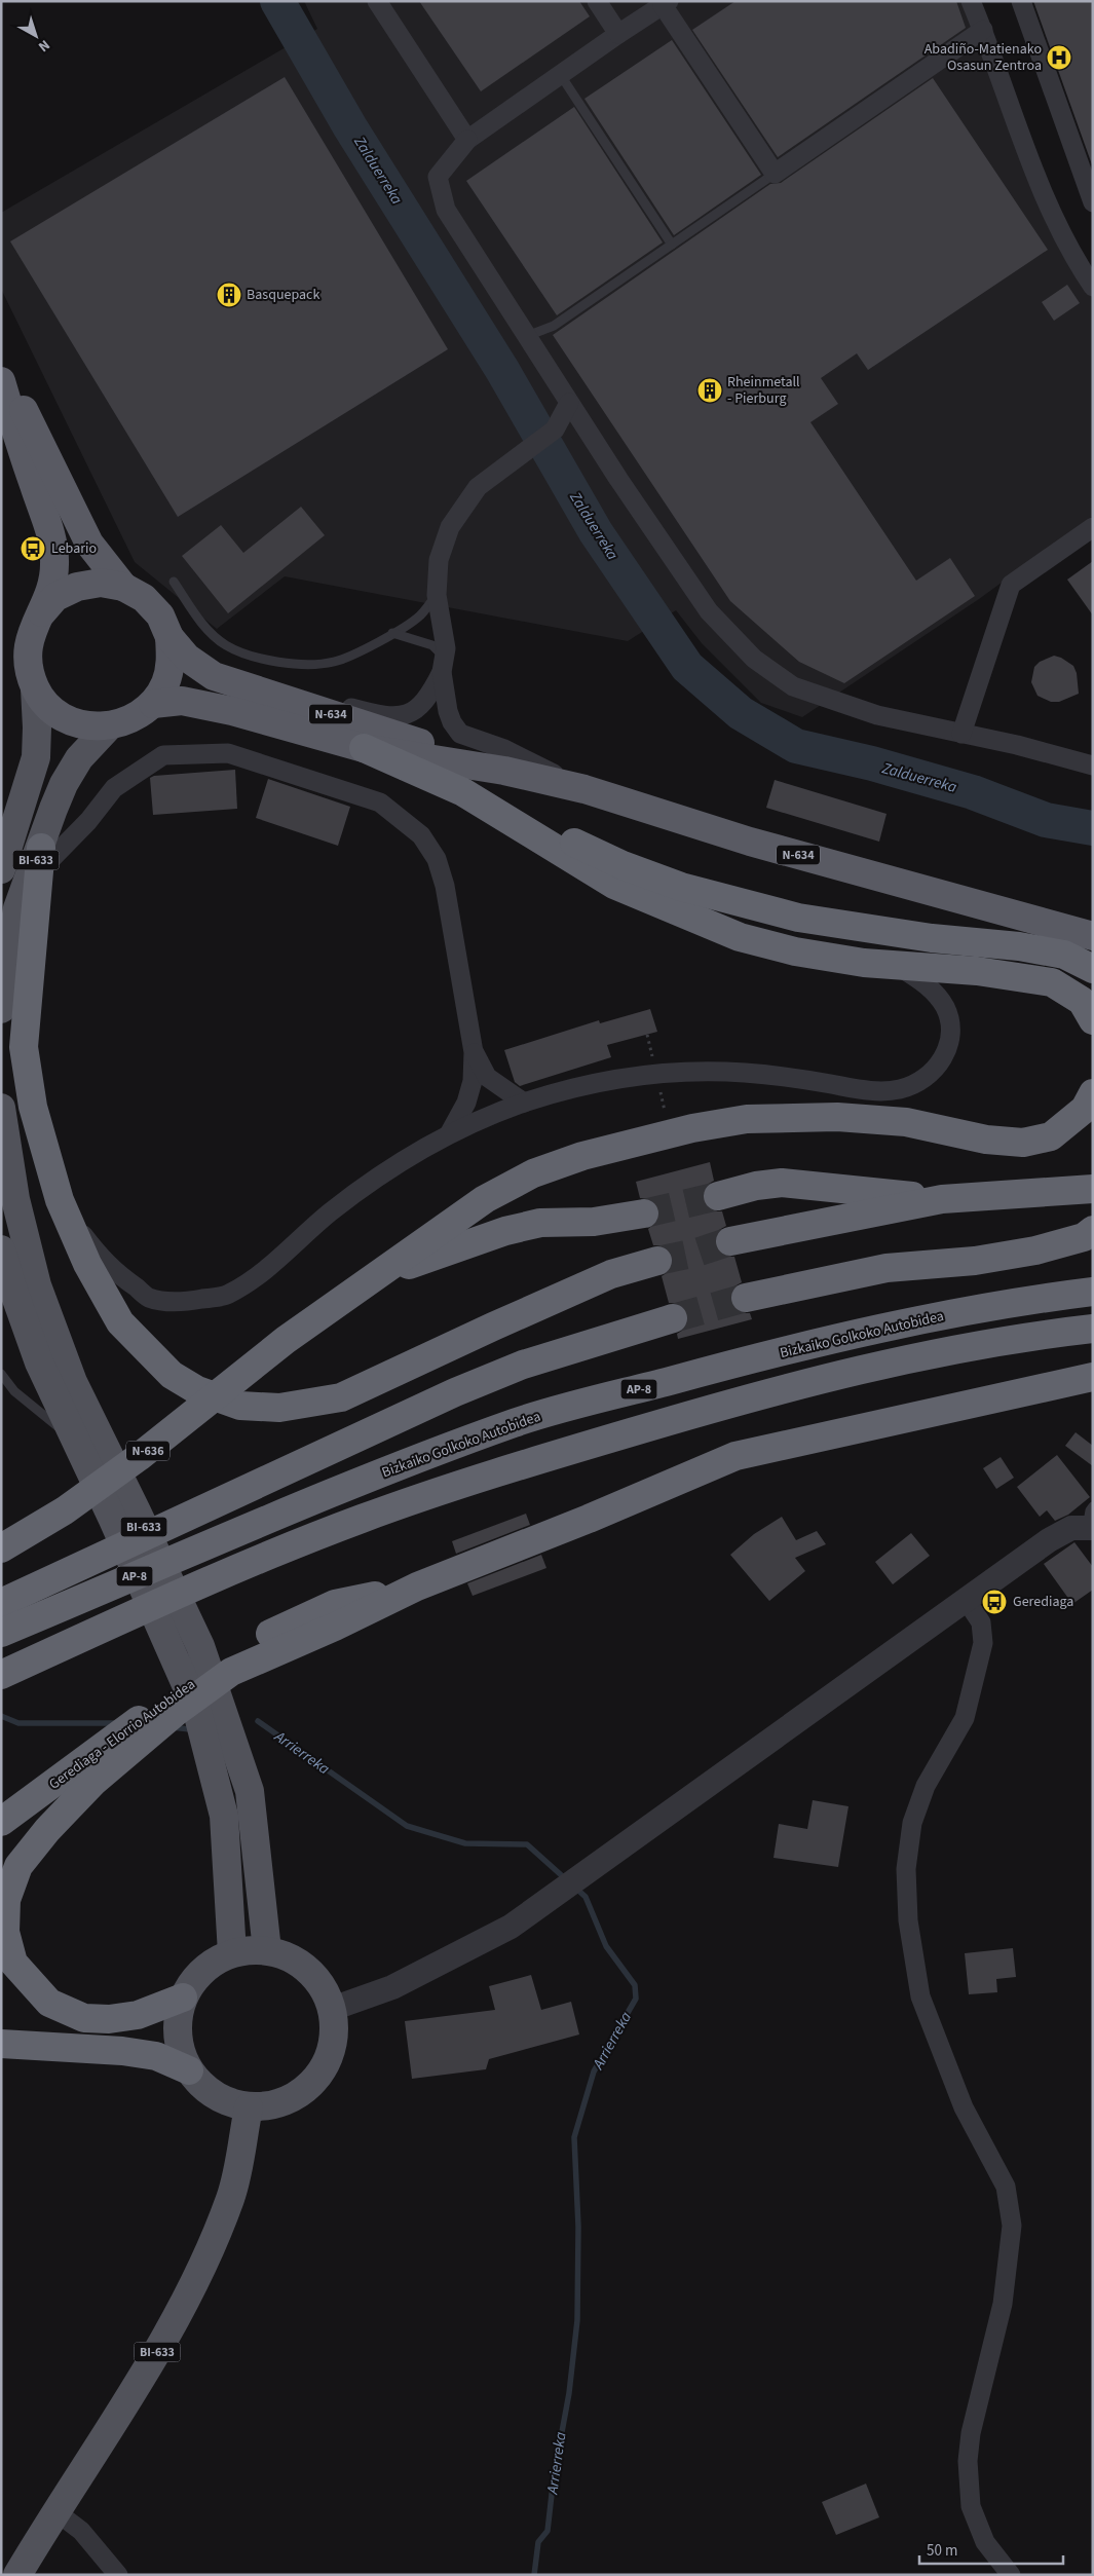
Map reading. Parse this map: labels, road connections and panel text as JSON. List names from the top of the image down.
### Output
{
  "streets": {
    "highway": [
      "N-634",
      "Bizkaiko Golkoko Autobidea",
      "AP-8",
      "N-636",
      "Gerediaga - Elorrio Autobidea"
    ],
    "main road": ["BI-633"]
  },
  "crossings": [
    ["N-634", "BI-633"]
  ],
  "water": ["Zalduerreka", "Arrierreka"],
  "places": {
    "hospital": ["Abadiño-Matienako Osasun Zentroa"],
    "building": ["Basquepack", "Rheinmetall - Pierburg"],
    "bus stop": ["Lebario", "Gerediaga"]
  },
  "scale_bar": "50 m",
  "north": "bottom right"
}
